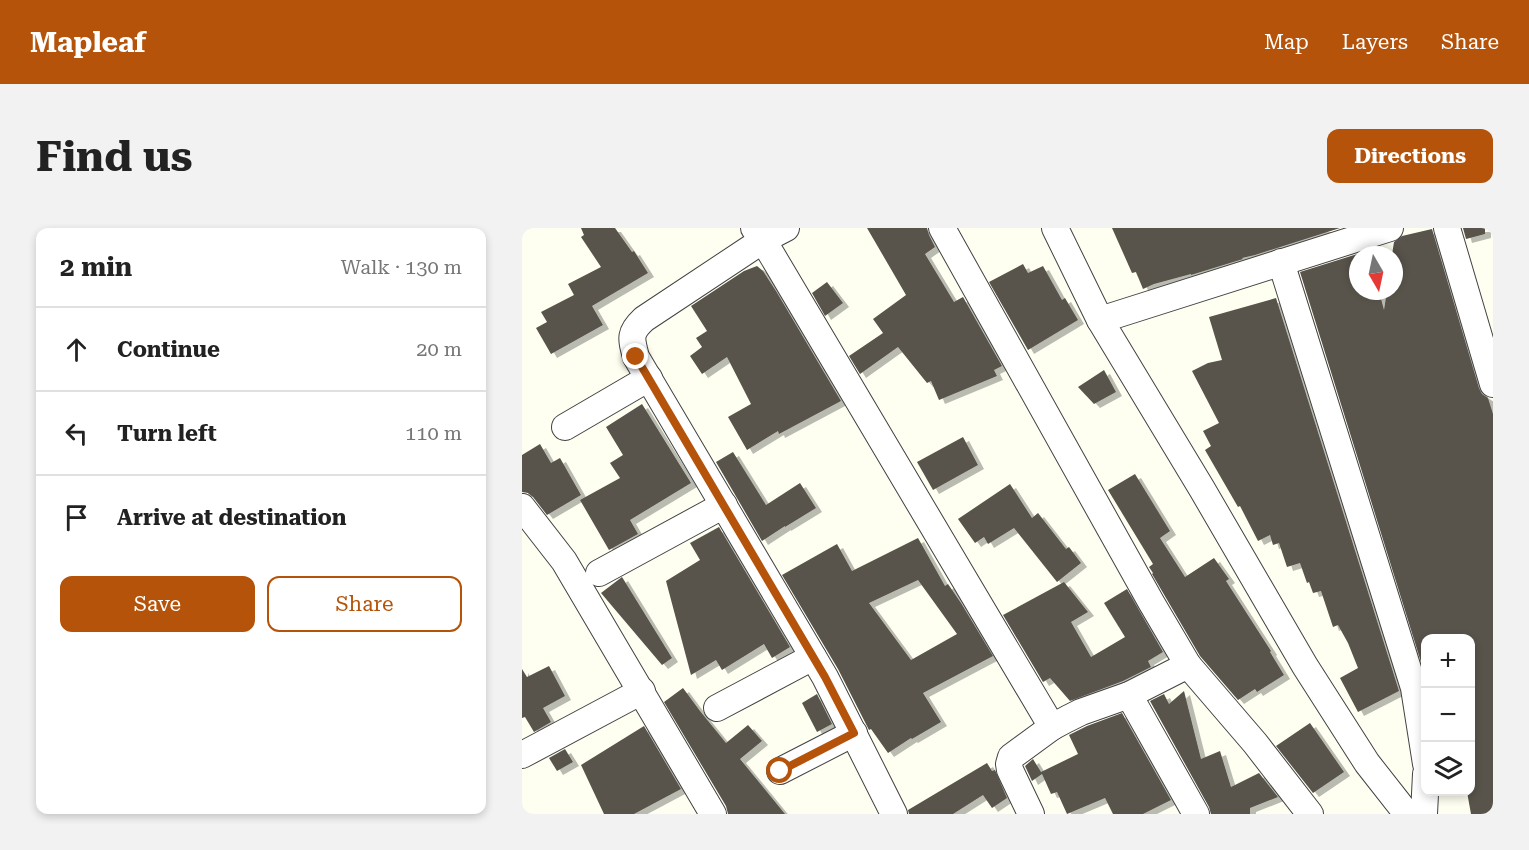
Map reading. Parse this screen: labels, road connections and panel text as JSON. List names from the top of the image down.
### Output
{
  "north": "bottom",
  "page": {
    "header": "Mapleaf",
    "nav": ["Map", "Layers", "Share"],
    "buttons": [
      "Directions",
      ["Save", "Share"]
    ],
    "title": "Find us",
    "heading": ["2 min", "Walk · 130 m"],
    "list": [
      ["Continue", "20 m"],
      ["Turn left", "110 m"],
      "Arrive at destination"
    ],
    "map_buttons": ["+", "−"]
  }
}
